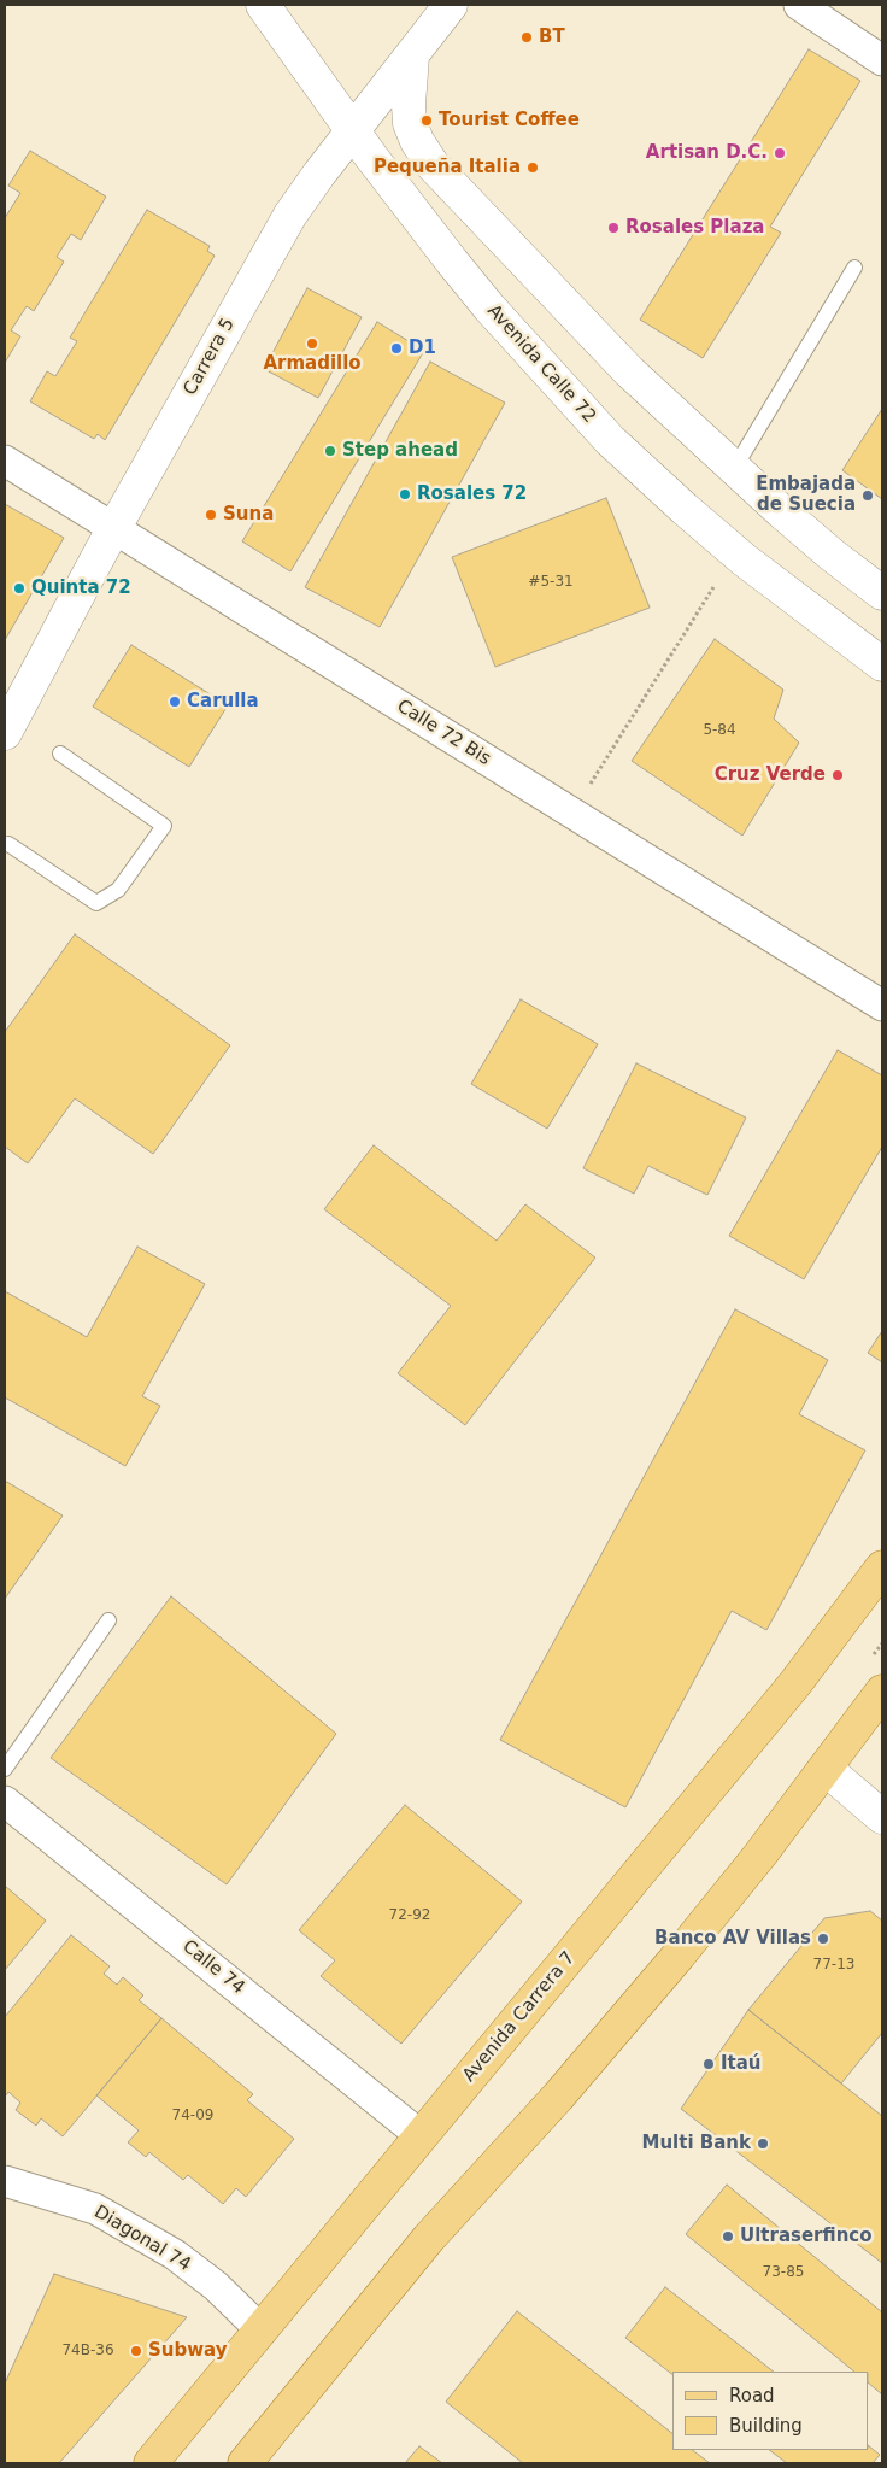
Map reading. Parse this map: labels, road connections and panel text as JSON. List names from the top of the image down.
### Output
{
  "streets": {
    "main road": ["Avenida Carrera 7"],
    "street": [
      "Carrera 5",
      "Avenida Calle 72",
      "Calle 72 Bis",
      "Calle 74",
      "Diagonal 74"
    ]
  },
  "crossings": [
    ["Carrera 5", "Avenida Calle 72"],
    ["Carrera 5", "Calle 72 Bis"],
    ["Calle 74", "Avenida Carrera 7"],
    ["Avenida Carrera 7", "Diagonal 74"]
  ],
  "places": [
    "BT",
    "Tourist Coffee",
    "Artisan D.C.",
    "Pequeña Italia",
    "Rosales Plaza",
    "Armadillo",
    "D1",
    "Step ahead",
    "Rosales 72",
    "Embajada de Suecia",
    "Suna",
    "Quinta 72",
    "Carulla",
    "Cruz Verde",
    "Banco AV Villas",
    "Itaú",
    "Multi Bank",
    "Ultraserfinco",
    "Subway"
  ],
  "house_numbers": [
    "#5-31",
    "5-84",
    "72-92",
    "77-13",
    "74-09",
    "73-85",
    "74B-36"
  ],
  "legend": ["Road", "Building"]
}
